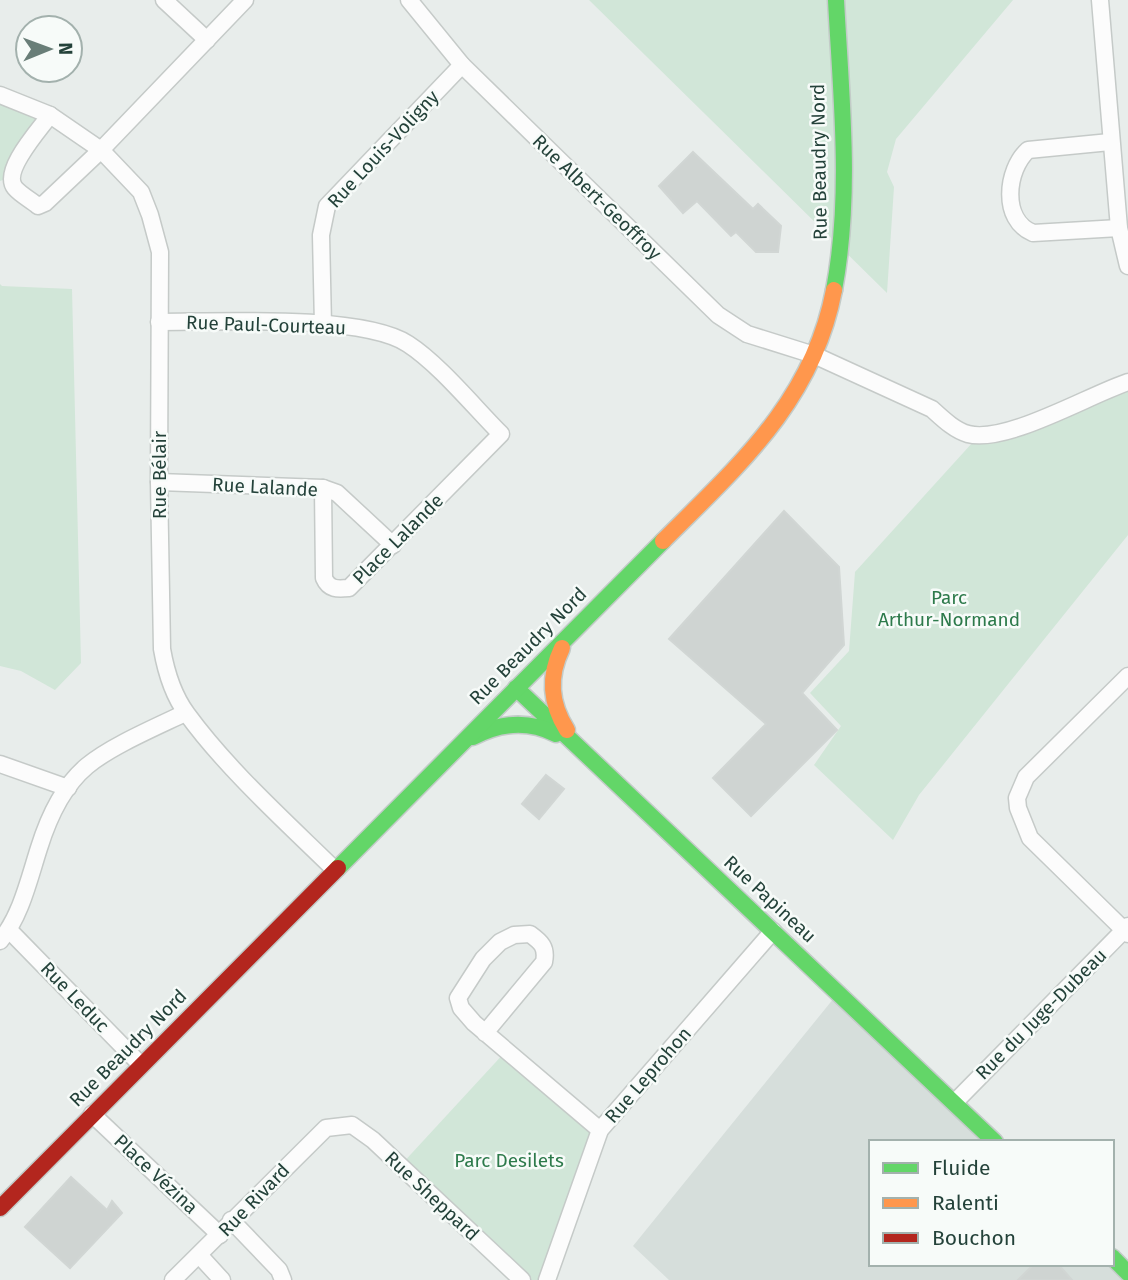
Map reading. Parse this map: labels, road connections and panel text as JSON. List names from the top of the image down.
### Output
{
  "streets": {
    "main road": ["Rue Beaudry Nord", "Rue Papineau"],
    "street": [
      "Rue Louis-Voligny",
      "Rue Albert-Geoffroy",
      "Rue Paul-Courteau",
      "Rue Bélair",
      "Rue Lalande",
      "Place Lalande",
      "Rue Leduc",
      "Rue du Juge-Dubeau",
      "Rue Leprohon",
      "Place Vézina",
      "Rue Sheppard",
      "Rue Rivard"
    ]
  },
  "crossings": [
    ["Rue Louis-Voligny", "Rue Albert-Geoffroy"],
    ["Rue Louis-Voligny", "Rue Paul-Courteau"],
    ["Rue Beaudry Nord", "Rue Albert-Geoffroy"],
    ["Rue Beaudry Nord", "Rue Bélair"],
    ["Rue Beaudry Nord", "Rue Papineau"],
    ["Rue Beaudry Nord", "Rue Leduc"],
    ["Rue Beaudry Nord", "Place Vézina"],
    ["Rue Paul-Courteau", "Rue Bélair"],
    ["Rue Paul-Courteau", "Place Lalande"],
    ["Rue Bélair", "Rue Lalande"],
    ["Rue Lalande", "Place Lalande"],
    ["Rue Papineau", "Rue du Juge-Dubeau"],
    ["Rue Papineau", "Rue Leprohon"],
    ["Place Vézina", "Rue Rivard"],
    ["Rue Sheppard", "Rue Rivard"]
  ],
  "parks": ["Parc Arthur-Normand", "Parc Desilets"],
  "legend": ["Fluide", "Ralenti", "Bouchon"],
  "north": "right"
}
